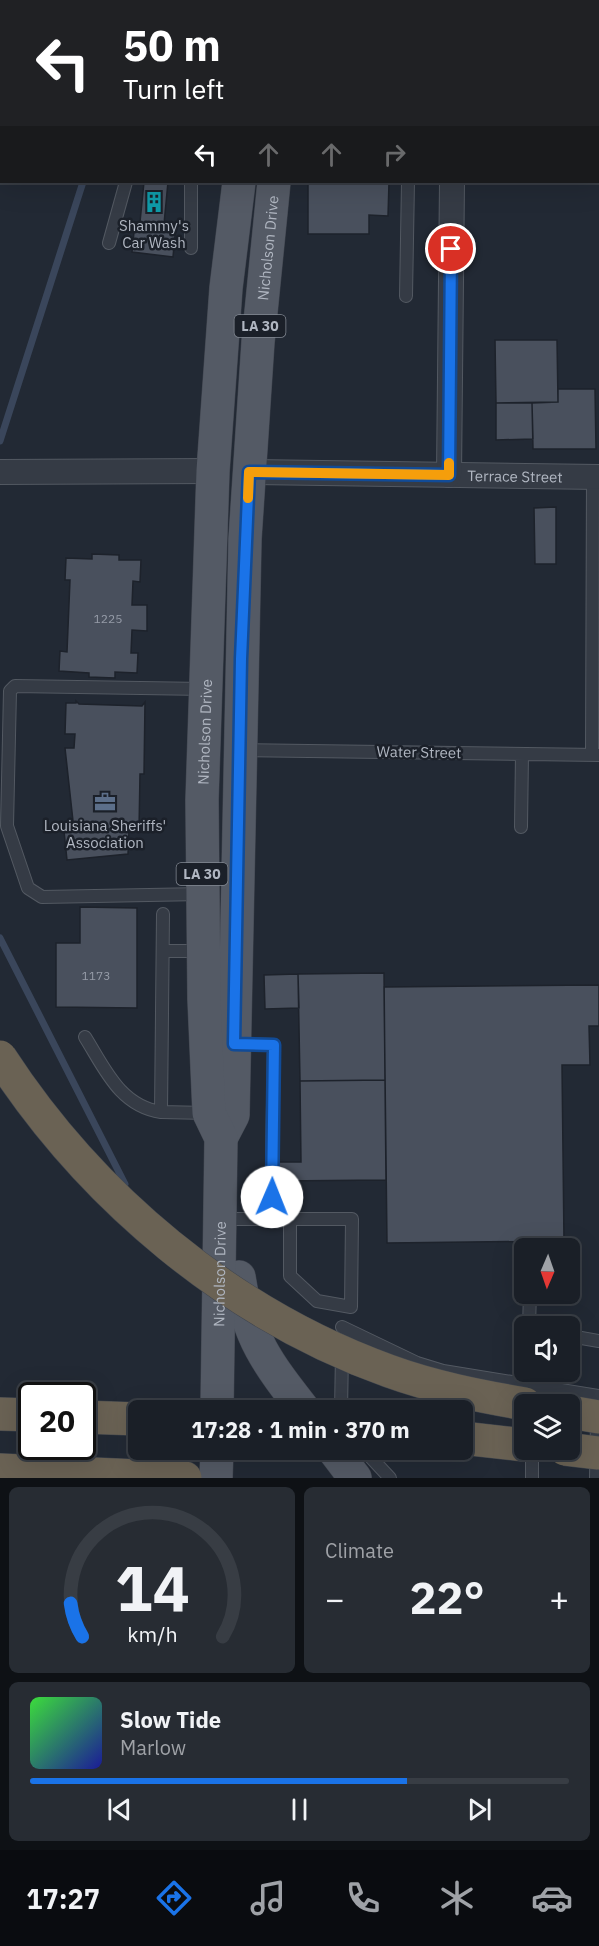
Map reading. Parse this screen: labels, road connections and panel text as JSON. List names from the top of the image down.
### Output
{
  "streets": {
    "main road": ["Nicholson Drive", "LA 30"],
    "street": ["Terrace Street"],
    "lane": ["Water Street"]
  },
  "crossings": [
    ["Nicholson Drive", "Terrace Street"],
    ["Nicholson Drive", "Water Street"]
  ],
  "places": {
    "building": ["Shammy's Car Wash"],
    "office": ["Louisiana Sheriffs' Association"]
  },
  "house_numbers": ["1225", "1173"],
  "north": "bottom",
  "page": {
    "turn": ["50 m", "Turn left"],
    "limit": "20",
    "trip": "17:28 · 1 min · 370 m",
    "tile": "Climate",
    "heat": ["−", "22°", "+"],
    "song": ["Slow Tide", "Marlow"],
    "tabs": "17:27",
    "gauge": ["14", "km/h"]
  }
}
